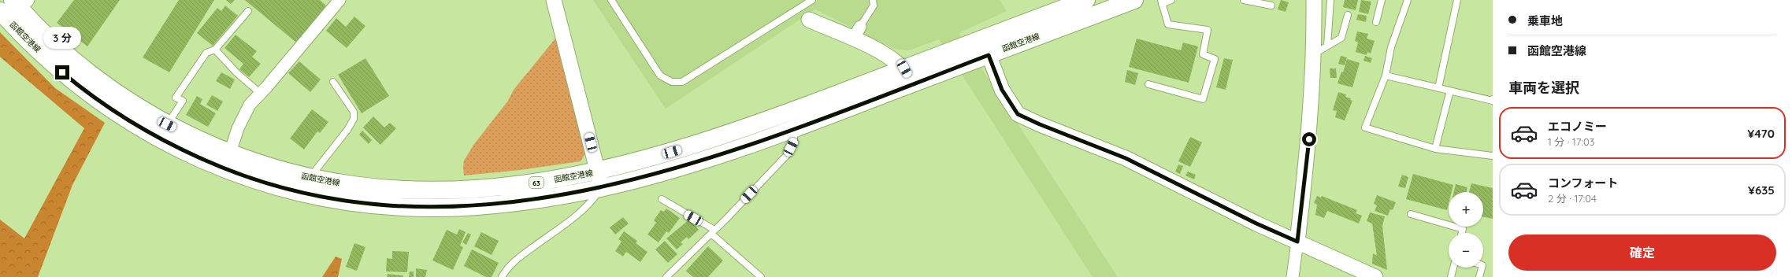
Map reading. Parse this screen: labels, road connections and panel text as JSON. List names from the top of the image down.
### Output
{
  "streets": {
    "main road": ["函館空港線", "63"]
  },
  "page": {
    "banner": ["乗車地", "函館空港線"],
    "bubble": "3 分",
    "heading": "車両を選択",
    "list": [
      {
        "name": "エコノミー",
        "note": "1 分 · 17:03",
        "value": "¥470"
      },
      {
        "name": "コンフォート",
        "note": "2 分 · 17:04",
        "value": "¥635"
      }
    ],
    "map_buttons": ["+", "−"],
    "buttons": "確定"
  }
}
